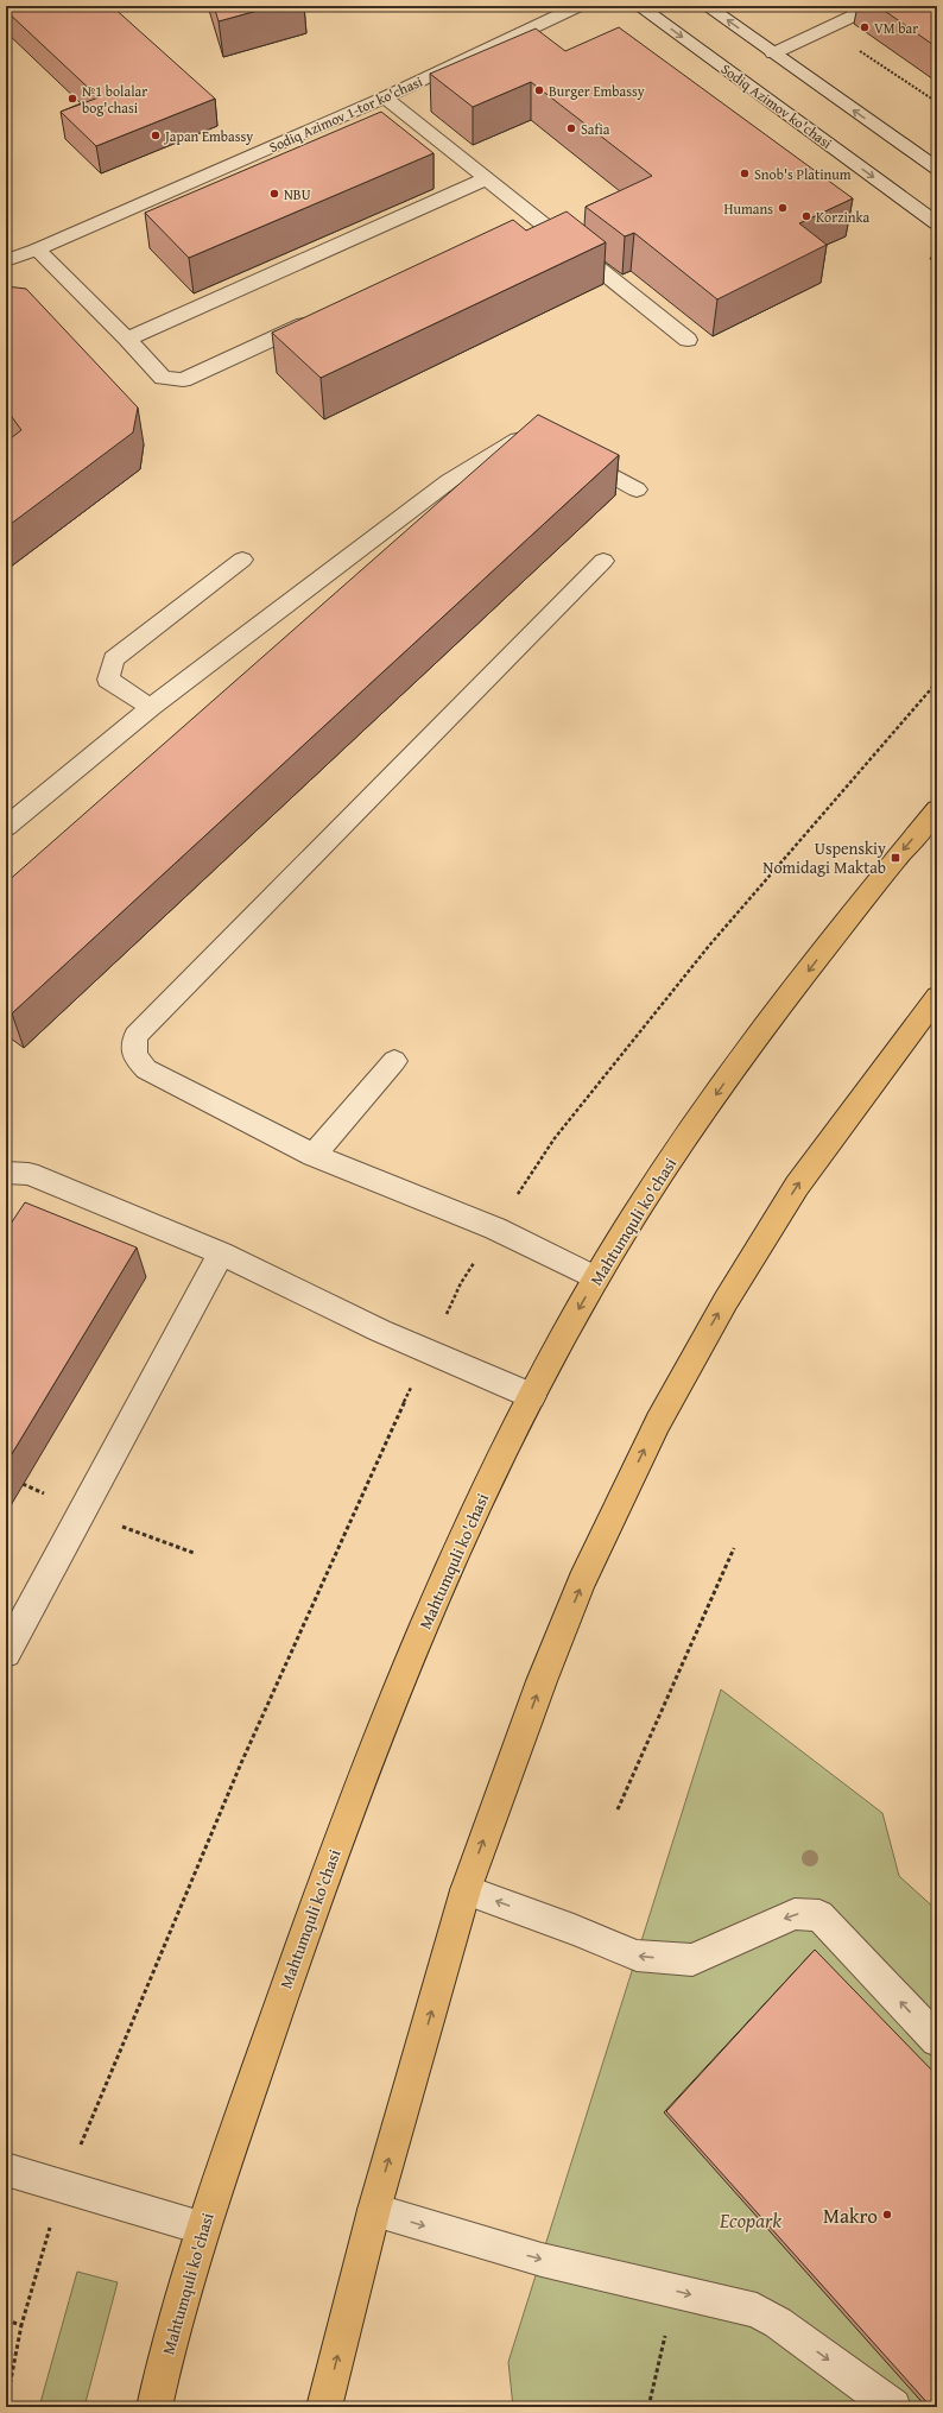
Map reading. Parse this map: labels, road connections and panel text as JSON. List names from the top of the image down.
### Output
{
  "streets": {
    "main road": ["Mahtumquli ko'chasi"],
    "street": ["Sodiq Azimov ko'chasi", "Sodiq Azimov 1-tor ko'chasi"]
  },
  "parks": ["Ecopark"],
  "places": {
    "other": [
      "VM bar",
      "Burger Embassy",
      "№1 bolalar bog'chasi",
      "Safia",
      "Japan Еmbassy",
      "Snob's Platinum",
      "NBU",
      "Humans",
      "Korzinka",
      "Makro"
    ],
    "transit": ["Uspenskiy Nomidagi Maktab"]
  }
}
